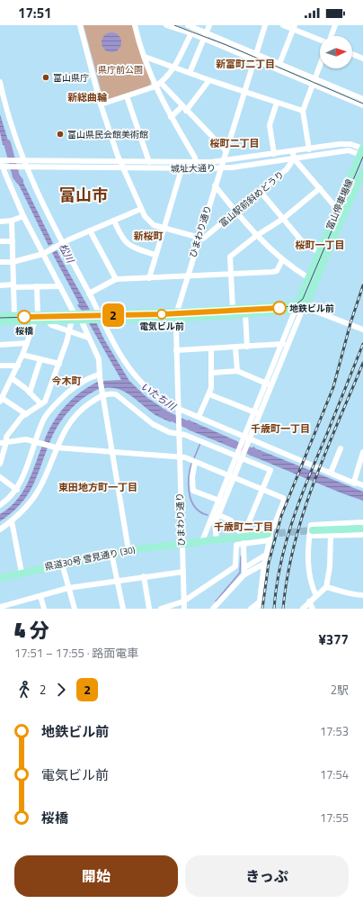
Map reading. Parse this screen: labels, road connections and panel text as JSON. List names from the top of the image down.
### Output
{
  "streets": {
    "main road": ["富山停車場線", "県道30号 雪見通り (30)"],
    "street": ["城址大通り", "富山駅前斜めどうり", "ひまわり通り"]
  },
  "crossings": [
    ["城址大通り", "富山駅前斜めどうり"],
    ["城址大通り", "富山停車場線"],
    ["城址大通り", "ひまわり通り"],
    ["富山駅前斜めどうり", "ひまわり通り"],
    ["ひまわり通り", "県道30号 雪見通り (30)"]
  ],
  "districts": [
    "新富町二丁目",
    "新総曲輪",
    "桜町二丁目",
    "富山市",
    "新桜町",
    "桜町一丁目",
    "今木町",
    "千歳町一丁目",
    "東田地方町一丁目",
    "千歳町二丁目"
  ],
  "water": ["松川", "いたち川"],
  "parks": ["県庁前公園"],
  "places": [
    "富山県庁",
    "富山県民会館美術館",
    "地鉄ビル前",
    "電気ビル前",
    "桜橋"
  ],
  "lines": ["tram line 2"],
  "north": "right",
  "page": {
    "status": "17:51",
    "on_map": "2",
    "heading": ["4 分", "17:51 – 17:55 · 路面電車", "¥377"],
    "legs": ["2", "2", "2駅"],
    "list": [
      {
        "name": "地鉄ビル前",
        "value": "17:53"
      },
      {
        "name": "電気ビル前",
        "value": "17:54"
      },
      {
        "name": "桜橋",
        "value": "17:55"
      }
    ],
    "buttons": ["開始", "きっぷ"]
  }
}
